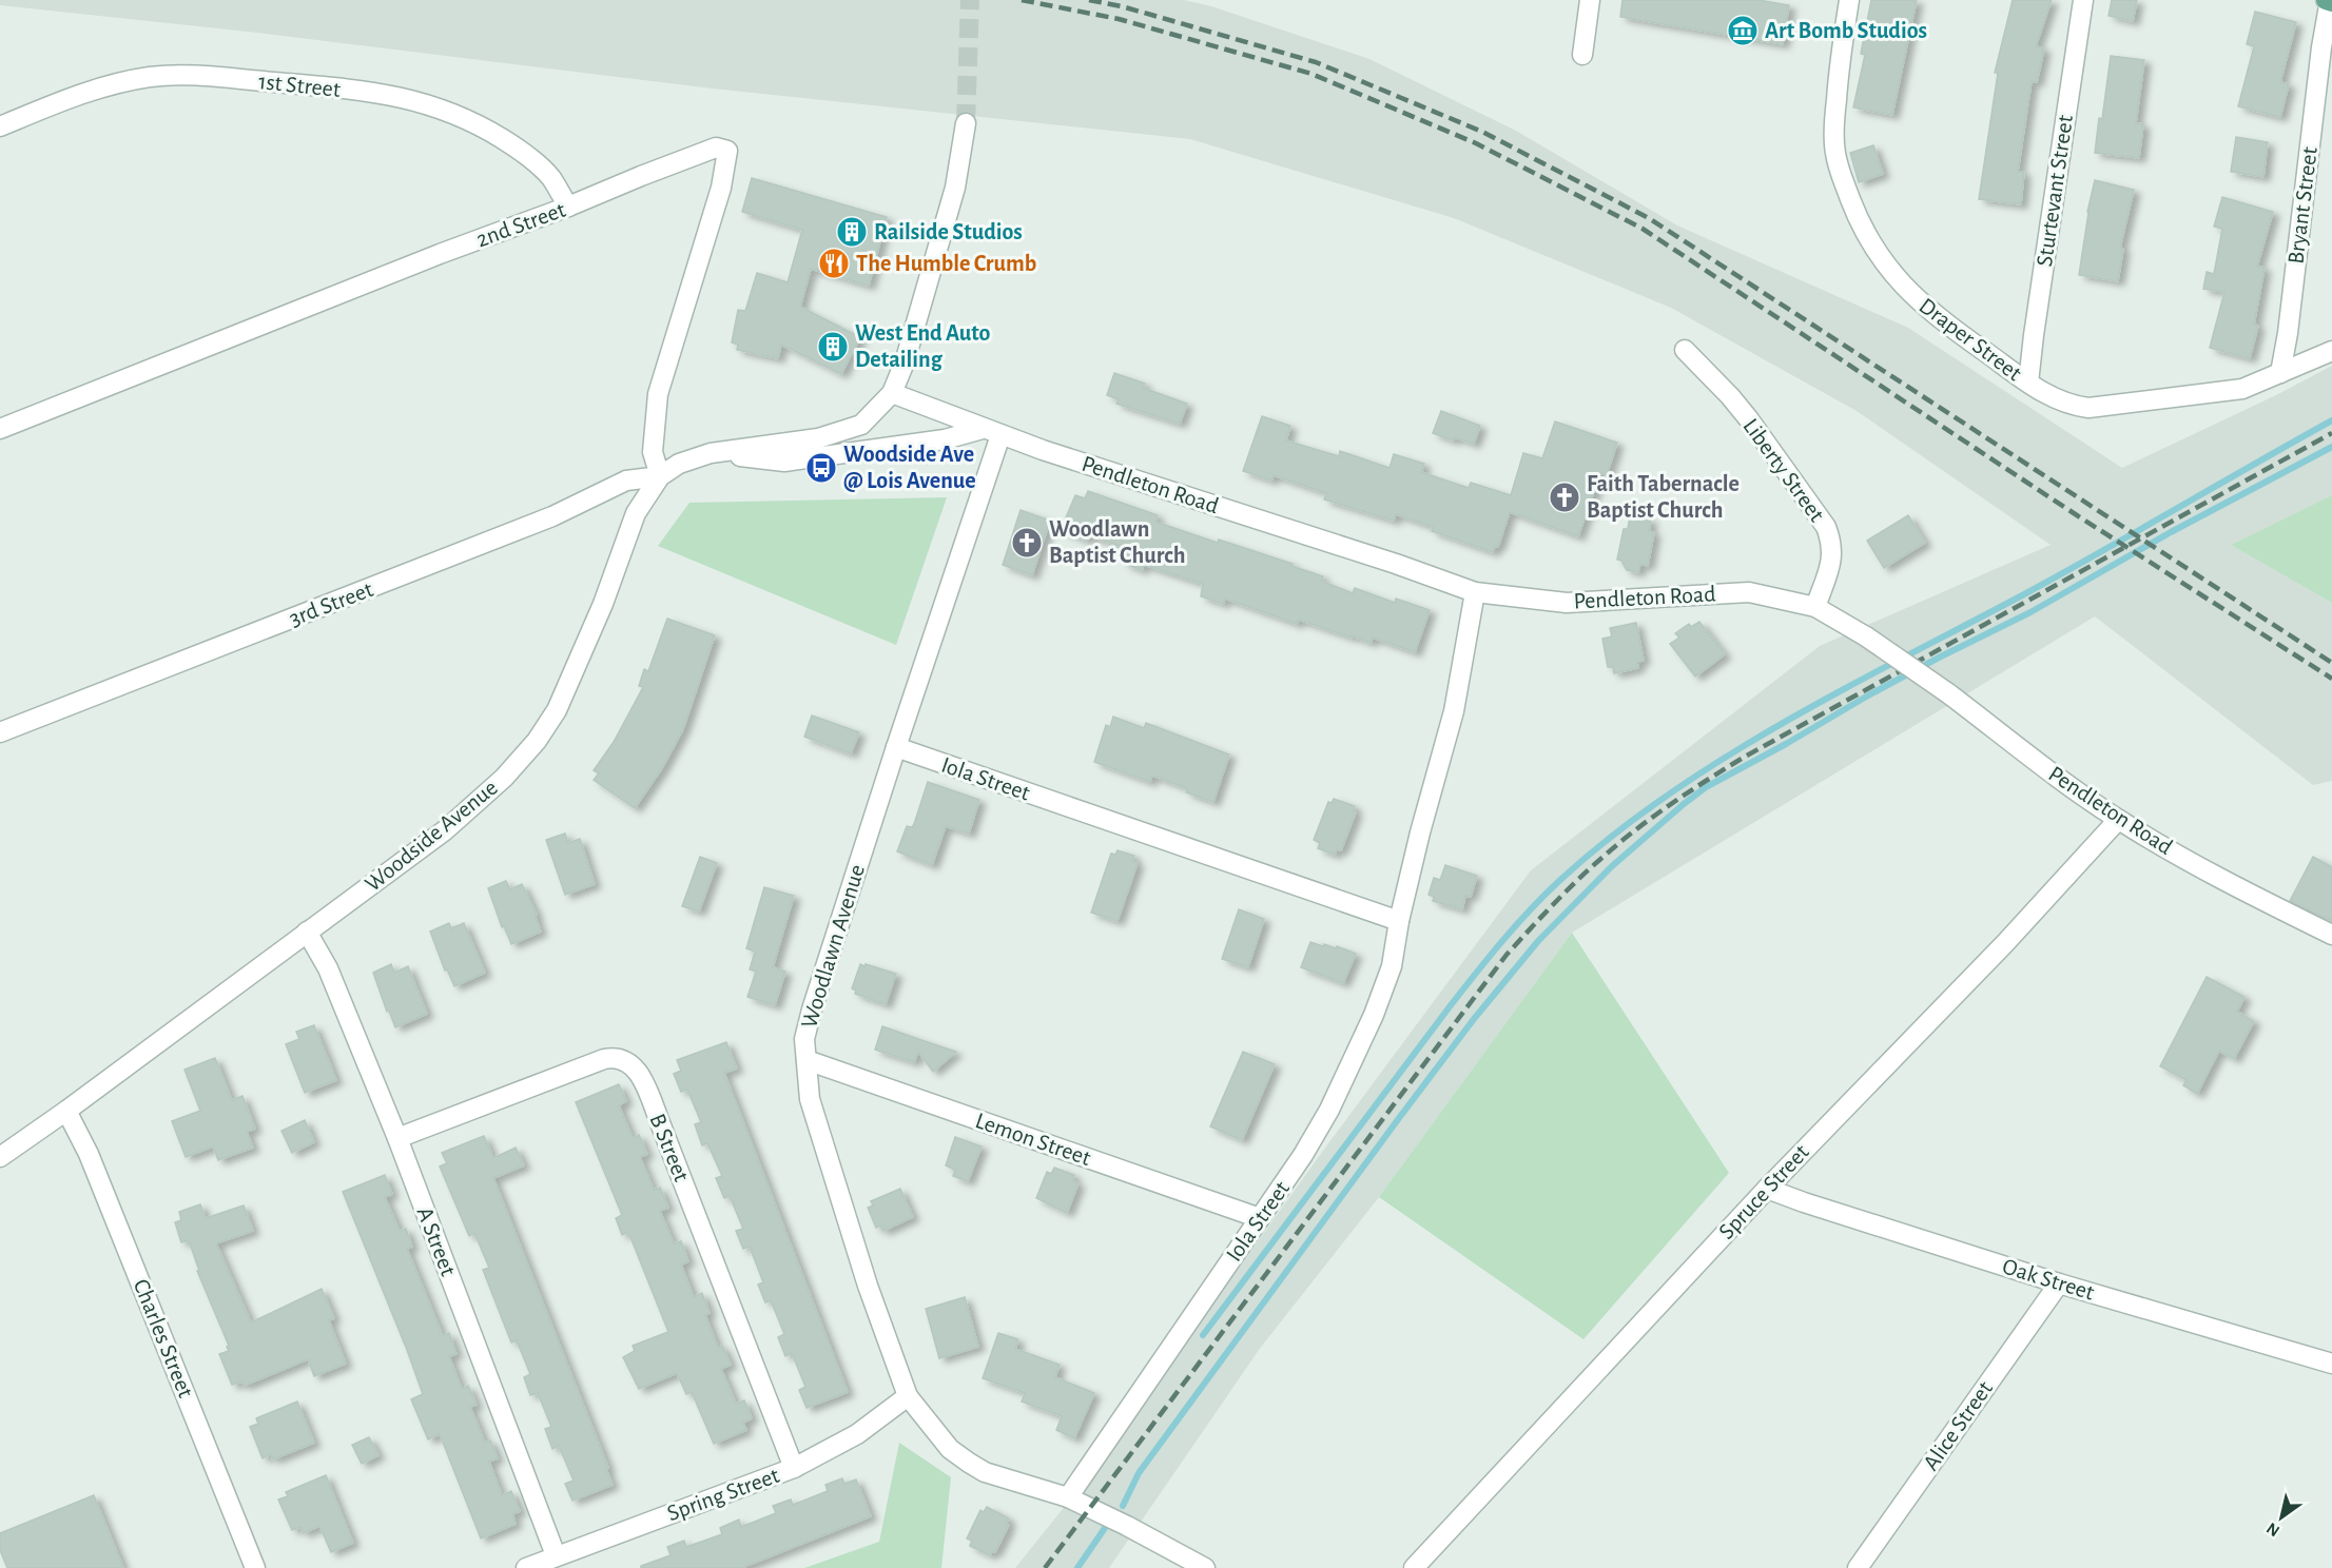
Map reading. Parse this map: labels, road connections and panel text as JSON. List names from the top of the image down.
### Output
{
  "streets": {
    "street": [
      "1st Street",
      "Sturtevant Street",
      "Bryant Street",
      "2nd Street",
      "Draper Street",
      "Liberty Street",
      "Pendleton Road",
      "3rd Street",
      "Iola Street",
      "Woodside Avenue",
      "Woodlawn Avenue",
      "Lemon Street",
      "B Street",
      "Spruce Street",
      "A Street",
      "Oak Street",
      "Charles Street",
      "Alice Street",
      "Spring Street"
    ]
  },
  "crossings": [
    ["1st Street", "2nd Street"],
    ["Sturtevant Street", "Draper Street"],
    ["Bryant Street", "Draper Street"],
    ["2nd Street", "3rd Street"],
    ["2nd Street", "Woodside Avenue"],
    ["Liberty Street", "Pendleton Road"],
    ["Pendleton Road", "Iola Street"],
    ["Pendleton Road", "Woodside Avenue"],
    ["Pendleton Road", "Woodlawn Avenue"],
    ["Pendleton Road", "Spruce Street"],
    ["3rd Street", "Woodside Avenue"],
    ["Iola Street", "Woodlawn Avenue"],
    ["Iola Street", "Lemon Street"],
    ["Woodside Avenue", "A Street"],
    ["Woodside Avenue", "Charles Street"],
    ["Woodlawn Avenue", "Lemon Street"],
    ["Woodlawn Avenue", "Spring Street"],
    ["B Street", "A Street"],
    ["B Street", "Spring Street"],
    ["Spruce Street", "Oak Street"],
    ["A Street", "Spring Street"],
    ["Oak Street", "Alice Street"]
  ],
  "places": {
    "museum": ["Art Bomb Studios"],
    "building": ["Railside Studios", "West End Auto Detailing"],
    "restaurant": ["The Humble Crumb"],
    "bus stop": ["Woodside Ave @ Lois Avenue"],
    "church": ["Faith Tabernacle Baptist Church", "Woodlawn Baptist Church"]
  },
  "north": "bottom left"
}
